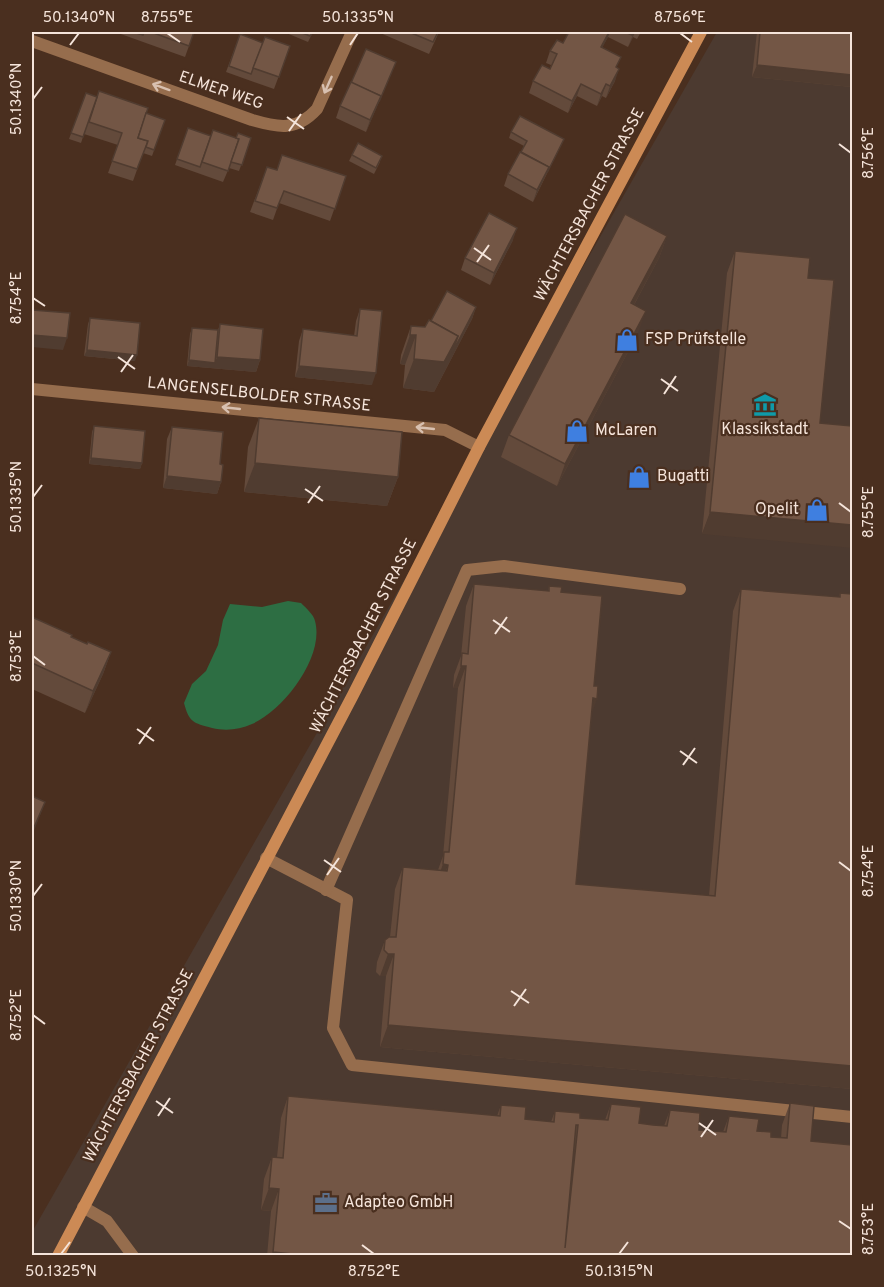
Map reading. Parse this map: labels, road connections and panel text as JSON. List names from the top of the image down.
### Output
{
  "streets": {
    "street": ["ELMER WEG", "WÄCHTERSBACHER STRASSE", "LANGENSELBOLDER STRASSE"]
  },
  "crossings": [
    ["WÄCHTERSBACHER STRASSE", "LANGENSELBOLDER STRASSE"]
  ],
  "one_way": ["ELMER WEG", "LANGENSELBOLDER STRASSE"],
  "places": {
    "shop": [
      "FSP Prüfstelle",
      "McLaren",
      "Bugatti",
      "Opelit"
    ],
    "museum": ["Klassikstadt"],
    "office": ["Adapteo GmbH"]
  },
  "coordinates": [
    "50.1340°N",
    "8.755°E",
    "50.1335°N",
    "8.756°E",
    "8.754°E",
    "8.753°E",
    "50.1330°N",
    "8.752°E",
    "50.1325°N",
    "50.1315°N"
  ]
}
